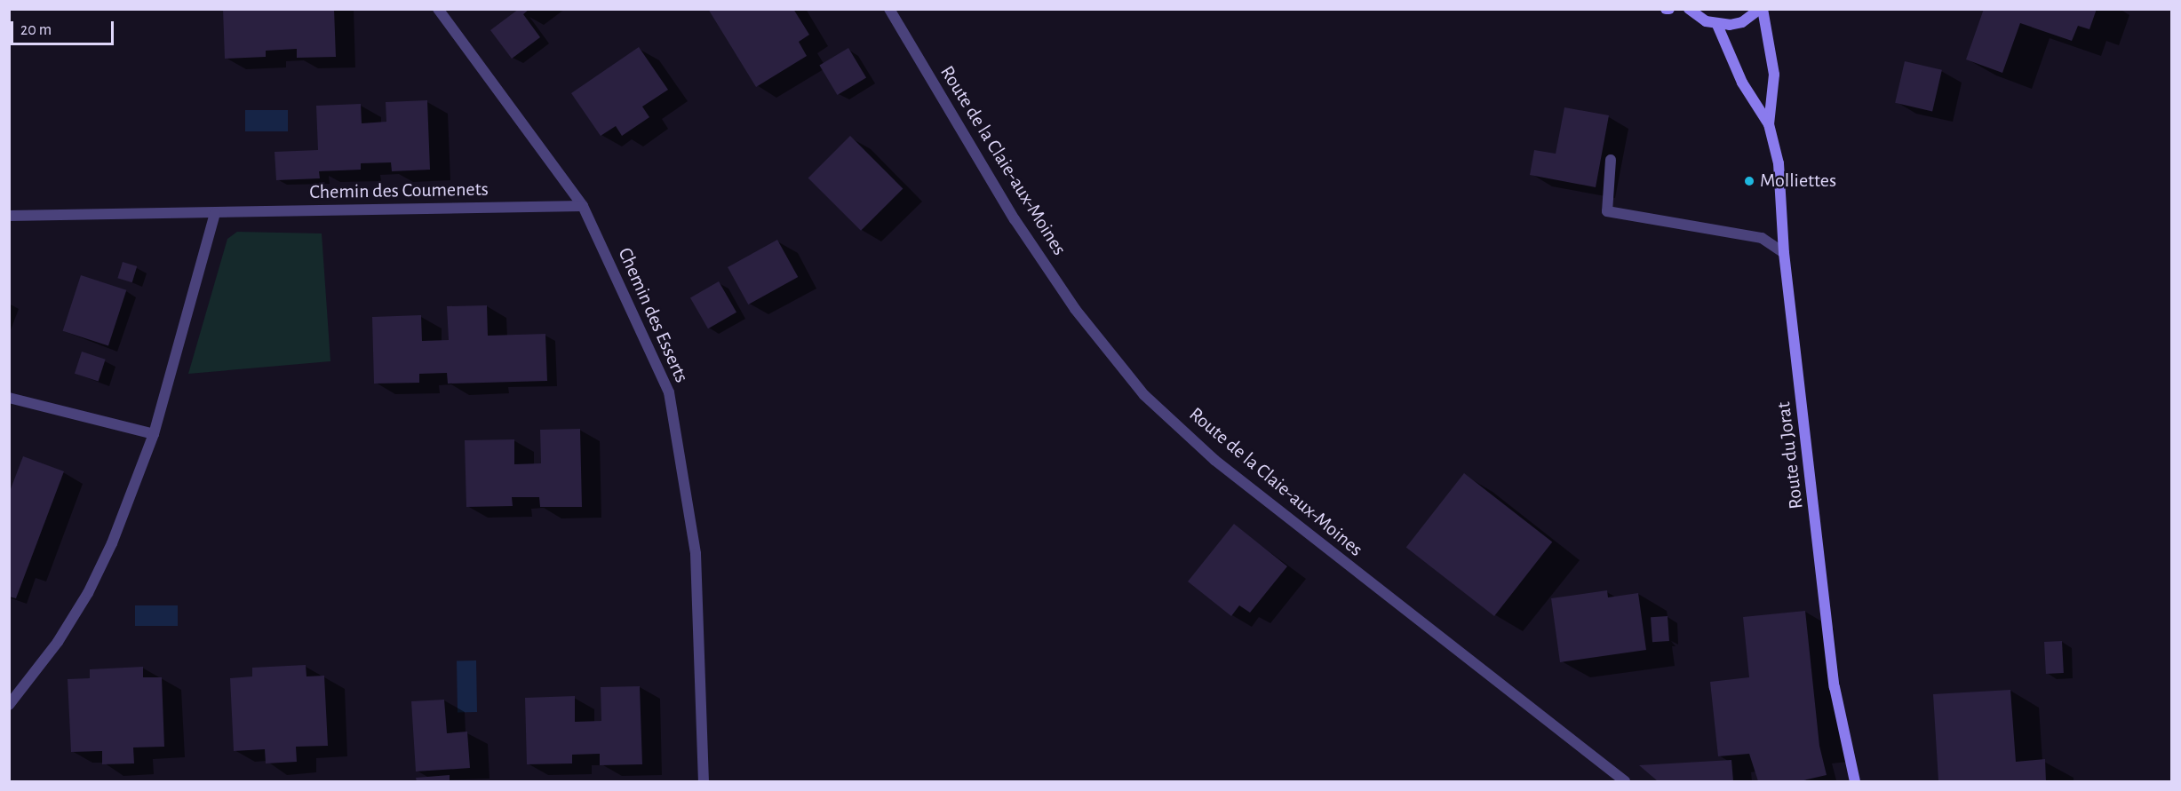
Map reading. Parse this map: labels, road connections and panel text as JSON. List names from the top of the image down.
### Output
{
  "streets": {
    "street": [
      "Route de la Claie-aux-Moines",
      "Chemin des Coumenets",
      "Chemin des Esserts",
      "Route du Jorat"
    ]
  },
  "crossings": [
    ["Chemin des Coumenets", "Chemin des Esserts"]
  ],
  "places": ["Molliettes"],
  "scale_bar": "20 m"
}
